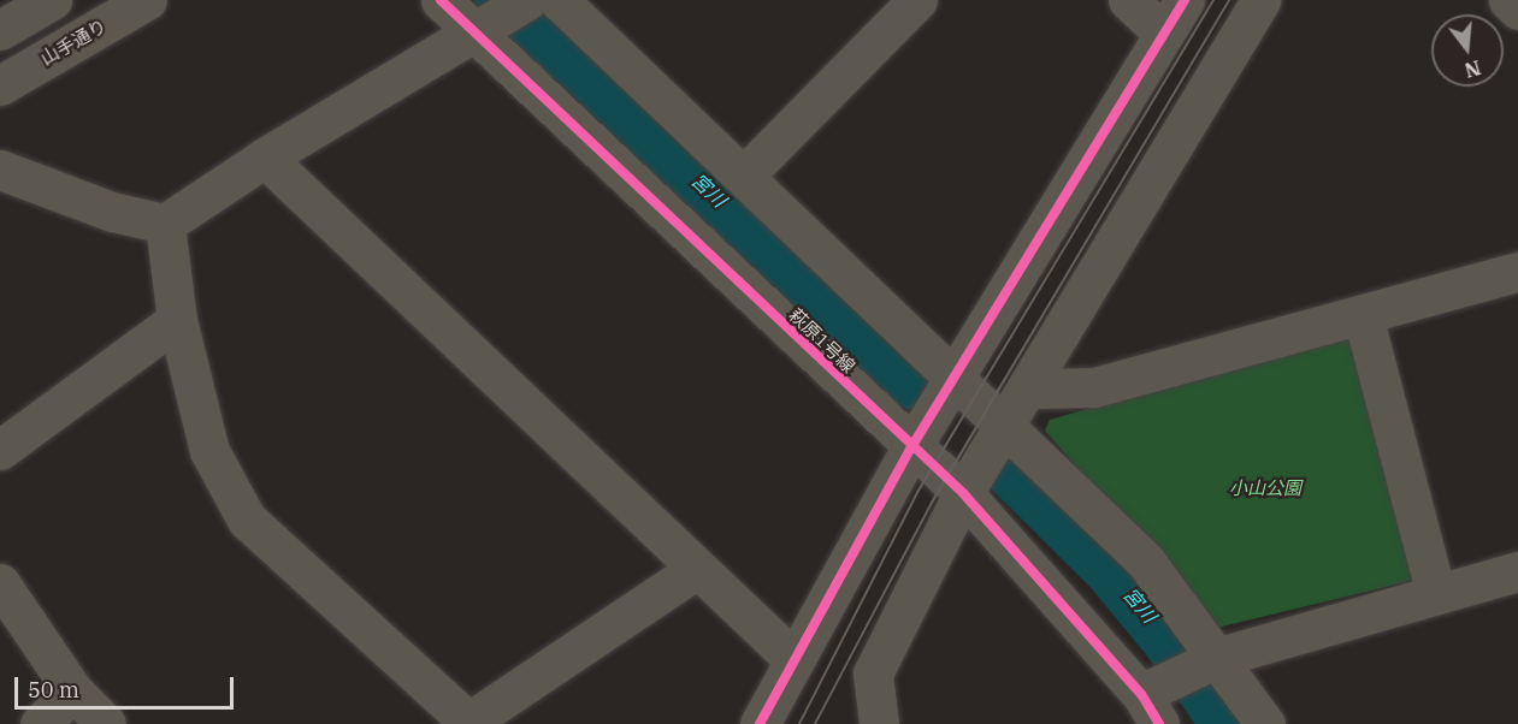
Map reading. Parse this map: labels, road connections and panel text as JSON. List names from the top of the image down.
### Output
{
  "streets": {
    "street": ["山手通り", "萩原1号線"]
  },
  "water": ["宮川"],
  "parks": ["小山公園"],
  "scale_bar": "50 m",
  "north": "bottom"
}
